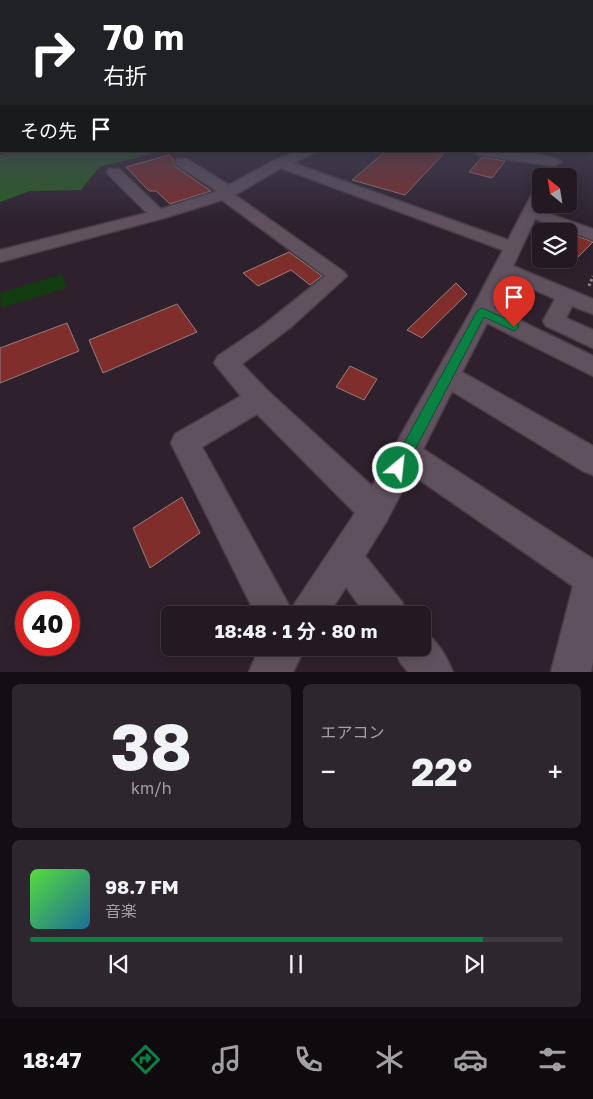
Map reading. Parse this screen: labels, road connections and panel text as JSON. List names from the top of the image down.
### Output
{
  "north": "top left",
  "page": {
    "turn": ["70 m", "右折"],
    "then": "その先",
    "limit": "40",
    "trip": "18:48 · 1 分 · 80 m",
    "tile": [
      ["38", "km/h"],
      "エアコン"
    ],
    "heat": ["−", "22°", "+"],
    "song": ["98.7 FM", "音楽"],
    "tabs": "18:47"
  }
}
